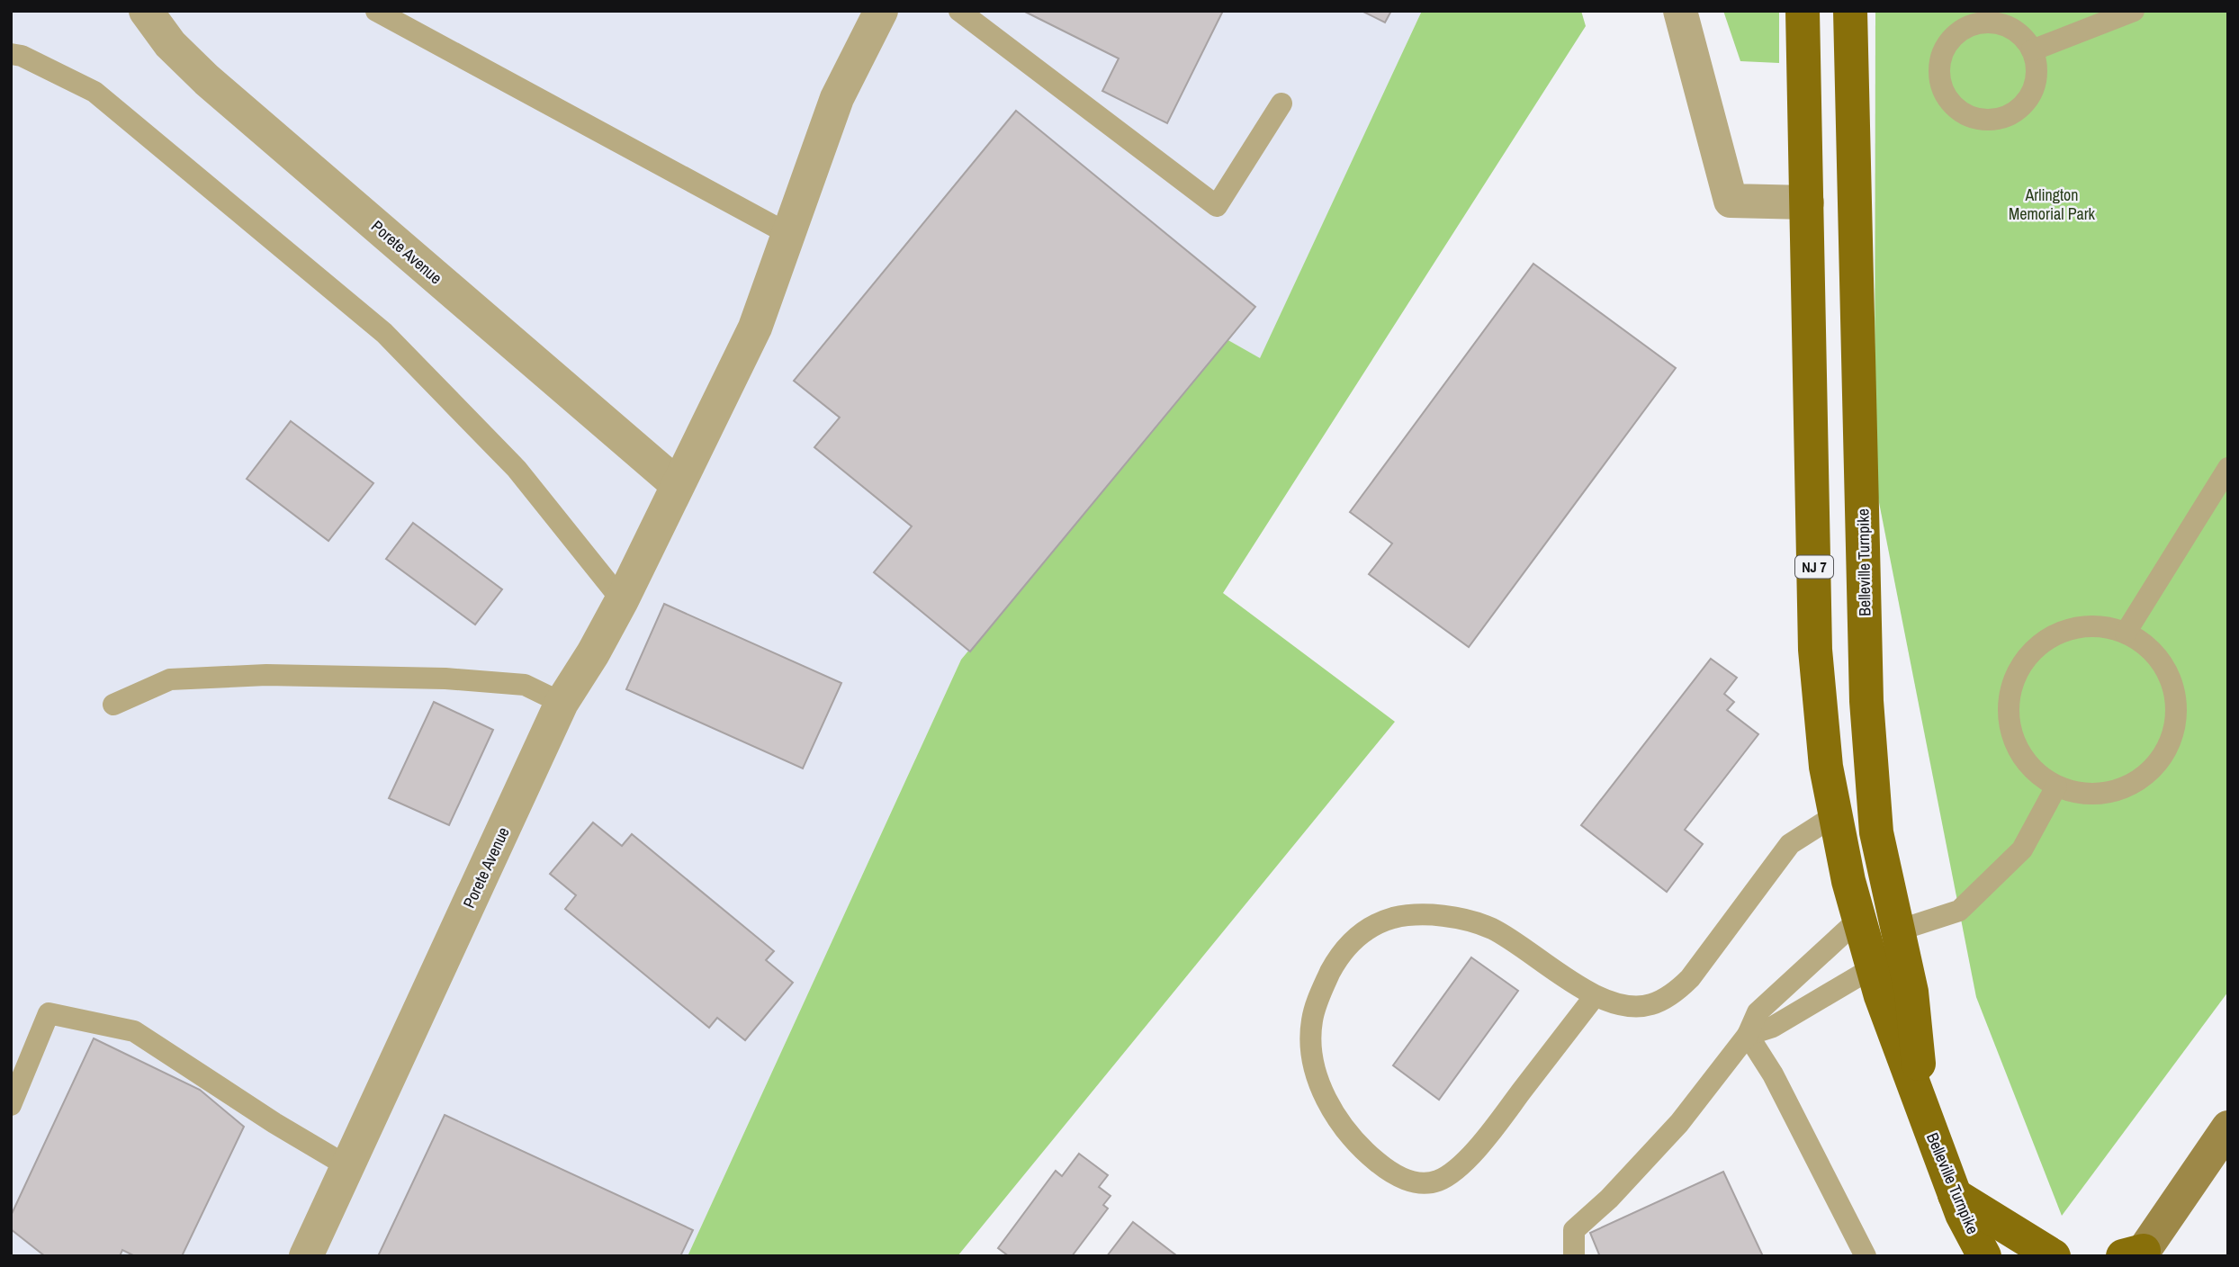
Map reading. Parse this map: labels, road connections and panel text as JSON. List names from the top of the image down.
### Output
{
  "streets": {
    "main road": ["Belleville Turnpike", "NJ 7"],
    "street": ["Porete Avenue"]
  },
  "parks": ["Arlington Memorial Park"]
}
